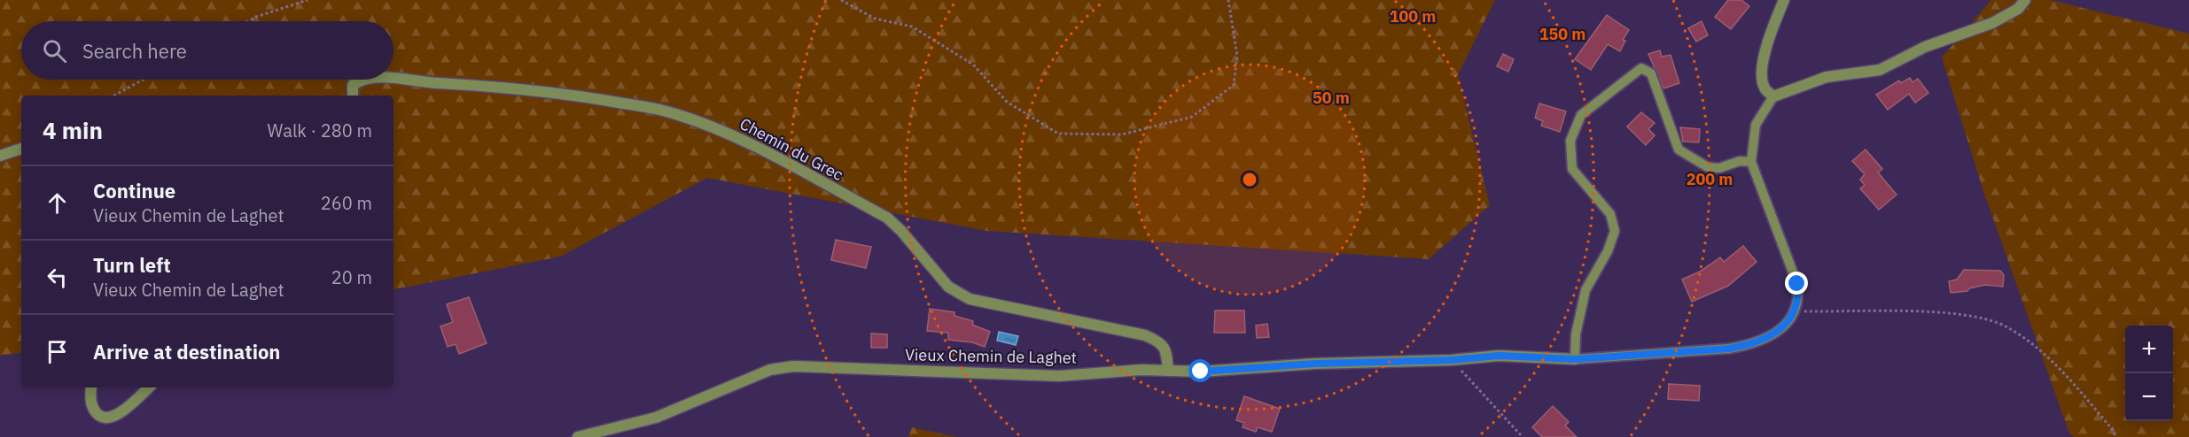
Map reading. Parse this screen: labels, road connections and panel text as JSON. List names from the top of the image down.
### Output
{
  "streets": {
    "street": ["Chemin du Grec", "Vieux Chemin de Laghet"]
  },
  "crossings": [
    ["Chemin du Grec", "Vieux Chemin de Laghet"]
  ],
  "page": {
    "search": "Search here",
    "heading": ["4 min", "Walk · 280 m"],
    "list": [
      ["Continue", "Vieux Chemin de Laghet", "260 m"],
      ["Turn left", "Vieux Chemin de Laghet", "20 m"],
      "Arrive at destination"
    ],
    "map_buttons": ["+", "−"]
  },
  "rings": [
    "100 m",
    "150 m",
    "50 m",
    "200 m"
  ]
}
